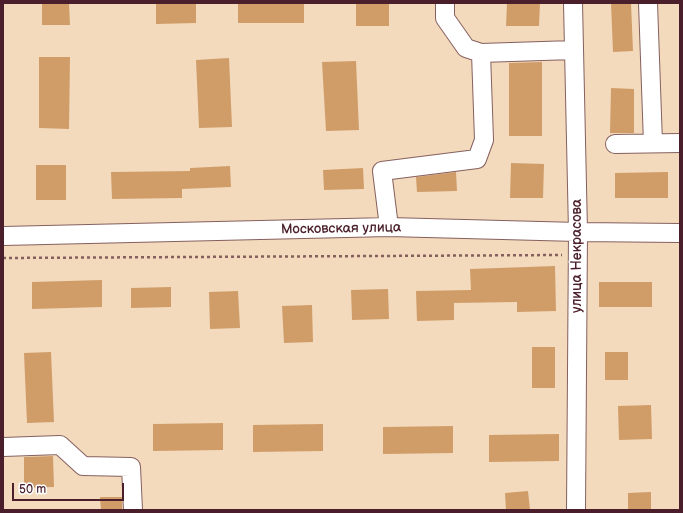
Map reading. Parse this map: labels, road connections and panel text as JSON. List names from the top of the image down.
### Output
{
  "streets": {
    "street": ["Московская улица", "улица Некрасова"]
  },
  "crossings": [
    ["Московская улица", "улица Некрасова"]
  ],
  "scale_bar": "50 m"
}
